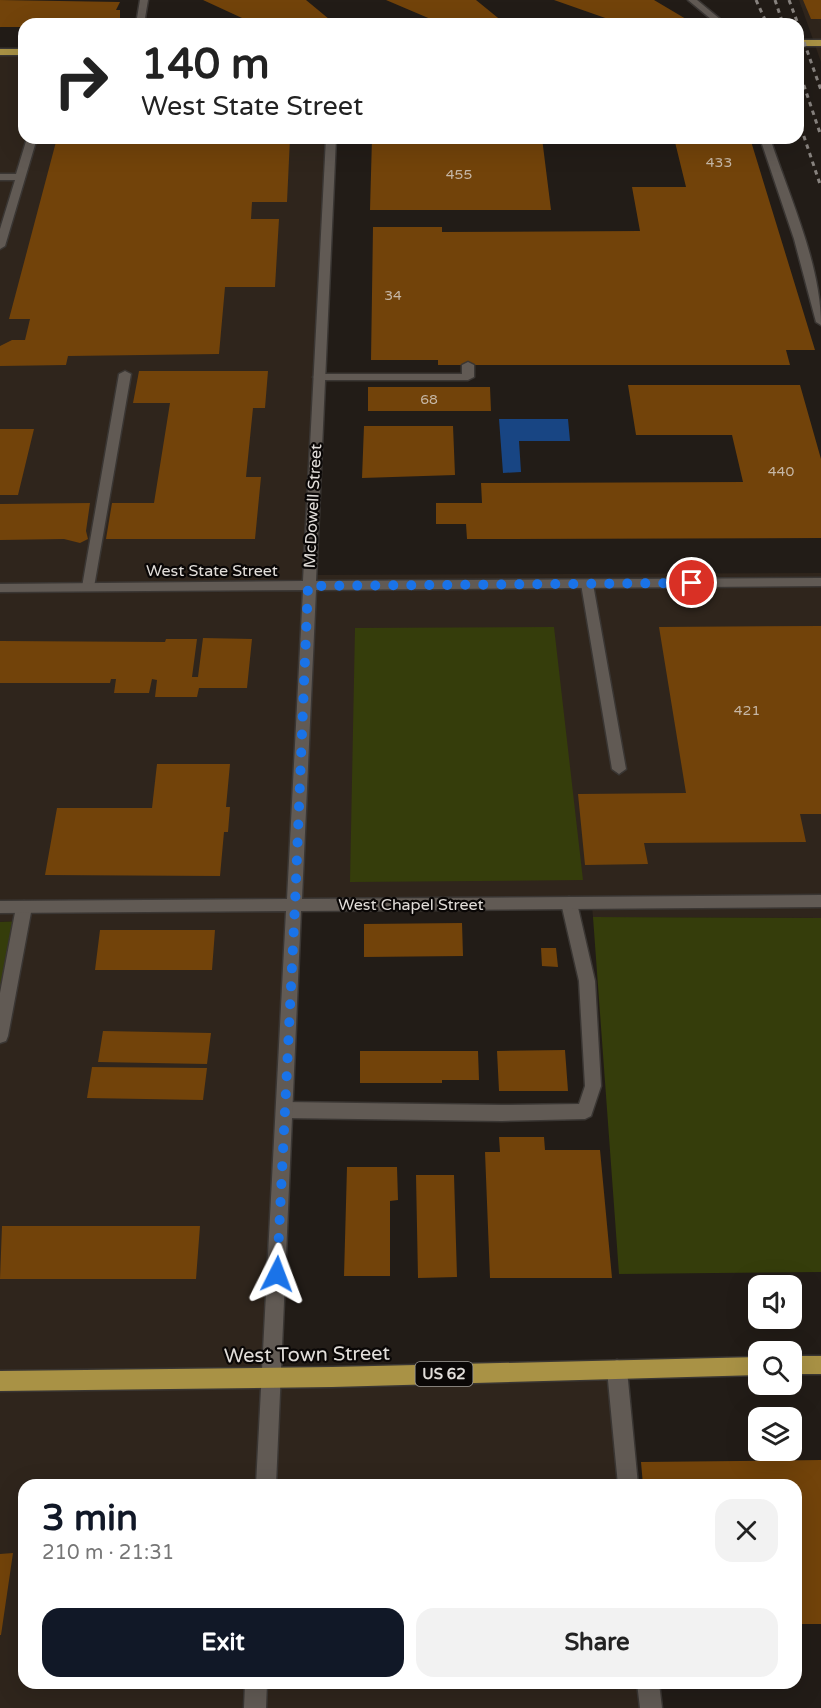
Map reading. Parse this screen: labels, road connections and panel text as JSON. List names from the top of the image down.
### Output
{
  "streets": {
    "main road": ["West Town Street", "US 62"],
    "street": ["McDowell Street", "West State Street", "West Chapel Street"]
  },
  "crossings": [
    ["McDowell Street", "West State Street"],
    ["McDowell Street", "West Chapel Street"],
    ["McDowell Street", "West Town Street"]
  ],
  "house_numbers": [
    "433",
    "455",
    "34",
    "68",
    "440",
    "421"
  ],
  "page": {
    "turn": ["140 m", "West State Street"],
    "heading": ["3 min", "210 m · 21:31"],
    "buttons": ["Exit", "Share"]
  }
}
